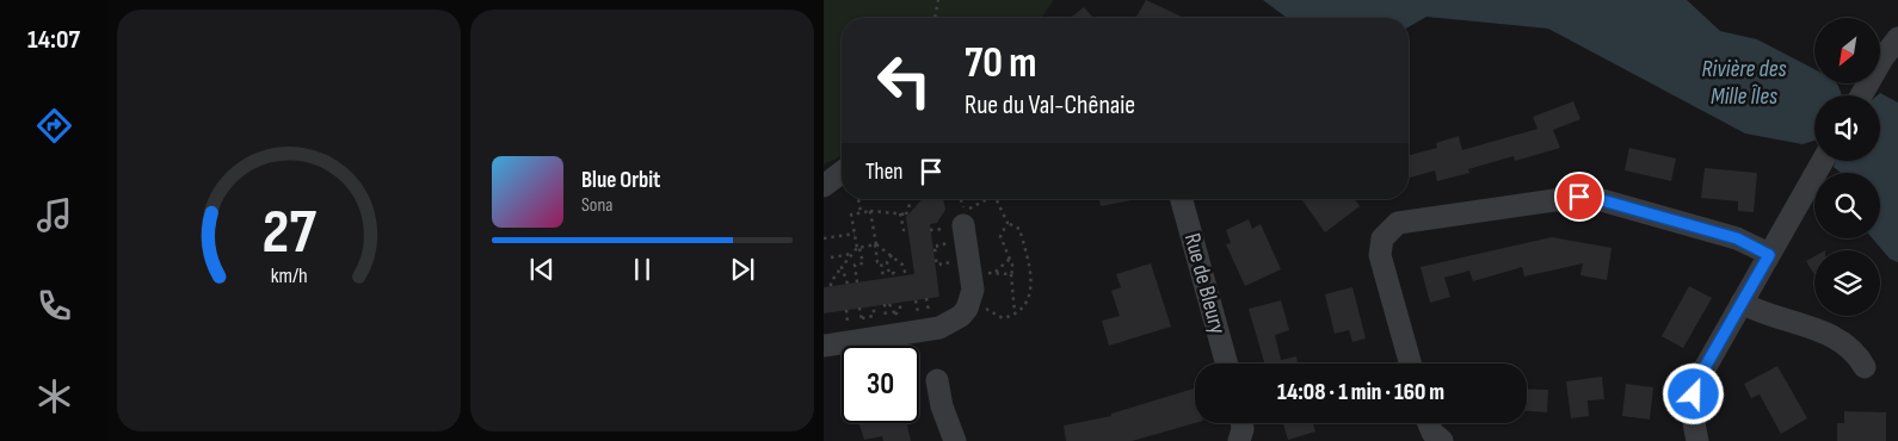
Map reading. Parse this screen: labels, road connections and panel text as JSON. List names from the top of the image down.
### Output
{
  "streets": {
    "street": ["Rue de Bleury"]
  },
  "water": ["Rivière des Mille Îles"],
  "north": "bottom left",
  "page": {
    "tabs": "14:07",
    "turn": ["70 m", "Rue du Val-Chênaie"],
    "then": "Then",
    "song": ["Blue Orbit", "Sona"],
    "limit": "30",
    "trip": "14:08 · 1 min · 160 m",
    "gauge": ["27", "km/h"]
  }
}
